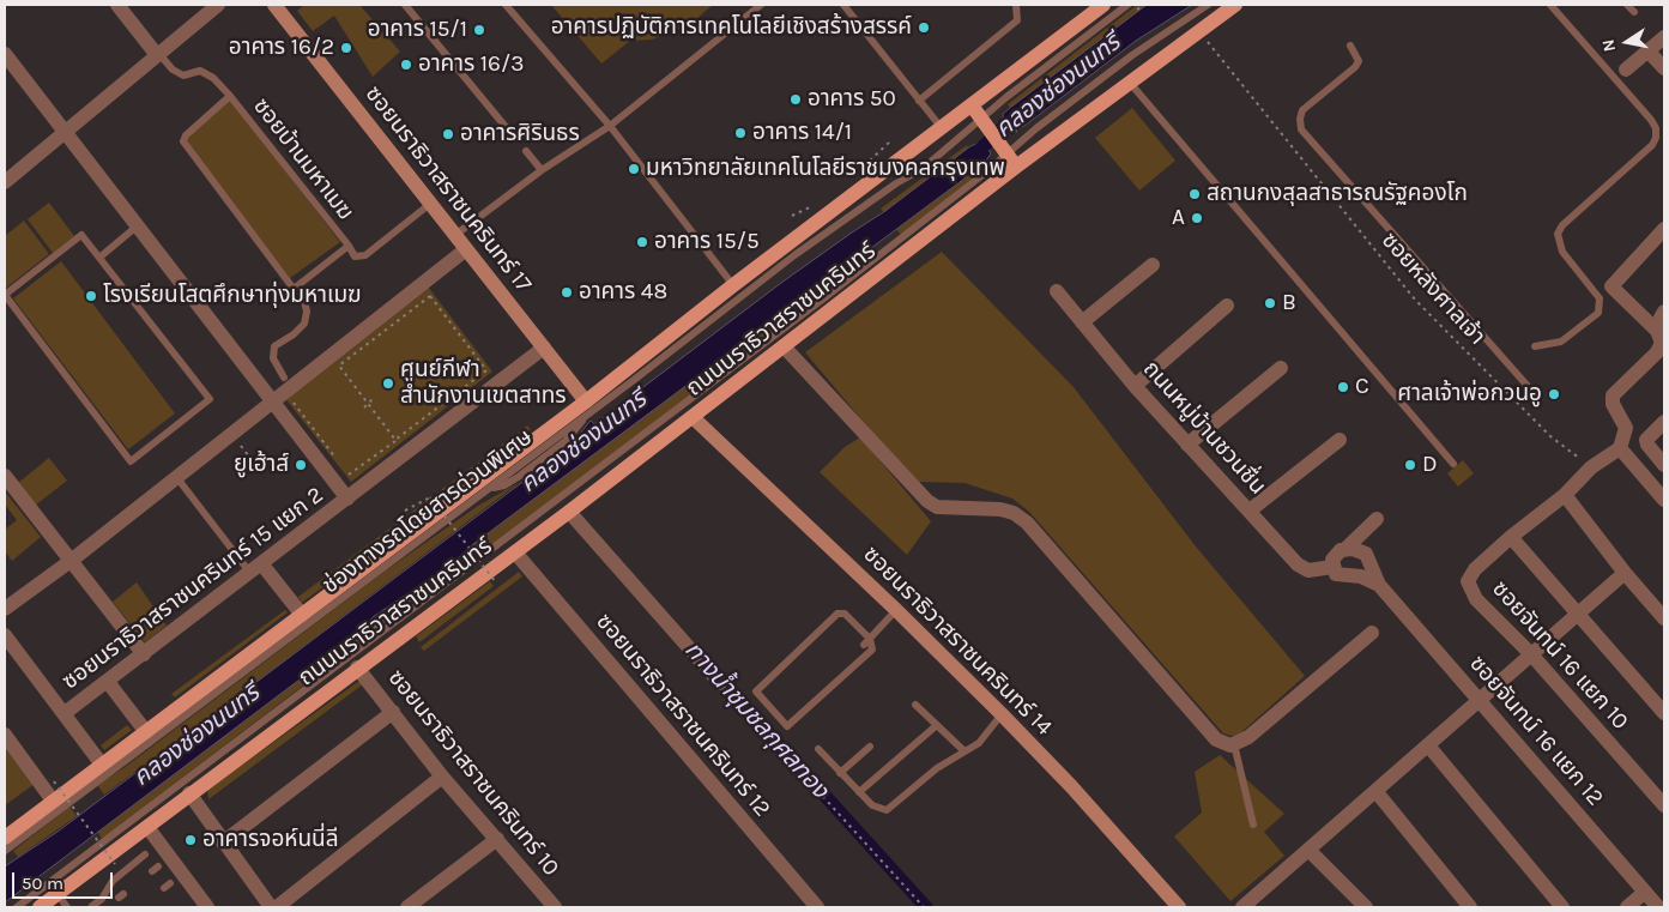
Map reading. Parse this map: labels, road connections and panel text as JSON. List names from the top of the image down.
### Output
{
  "streets": {
    "main road": ["ถนนนราธิวาสราชนครินทร์"],
    "street": [
      "ซอยนราธิวาสราชนครินทร์ 17",
      "ถนนหมู่บ้านชวนชื่น",
      "ซอยนราธิวาสราชนครินทร์ 15 แยก 2",
      "ซอยนราธิวาสราชนครินทร์ 14",
      "ซอยจันทน์ 16 แยก 10",
      "ซอยนราธิวาสราชนครินทร์ 12",
      "ซอยจันทน์ 16 แยก 12",
      "ซอยนราธิวาสราชนครินทร์ 10"
    ],
    "lane": ["ซอยบ้านมหาเมฆ", "ช่องทางรถโดยสารด่วนพิเศษ"],
    "path": ["ซอยหลังศาลเจ้า"]
  },
  "crossings": [
    ["ซอยบ้านมหาเมฆ", "ซอยนราธิวาสราชนครินทร์ 17"],
    ["ซอยนราธิวาสราชนครินทร์ 17", "ช่องทางรถโดยสารด่วนพิเศษ"],
    ["ซอยนราธิวาสราชนครินทร์ 17", "ซอยนราธิวาสราชนครินทร์ 15 แยก 2"],
    ["ซอยหลังศาลเจ้า", "ถนนนราธิวาสราชนครินทร์"],
    ["ถนนนราธิวาสราชนครินทร์", "ซอยนราธิวาสราชนครินทร์ 14"],
    ["ถนนนราธิวาสราชนครินทร์", "ซอยนราธิวาสราชนครินทร์ 12"],
    ["ถนนนราธิวาสราชนครินทร์", "ซอยนราธิวาสราชนครินทร์ 10"],
    ["ถนนหมู่บ้านชวนชื่น", "ซอยจันทน์ 16 แยก 12"]
  ],
  "water": ["คลองช่องนนทรี", "ทางน้ำชุมชลกุศลทอง"],
  "places": [
    "อาคารปฏิบัติการเทคโนโลยีเชิงสร้างสรรค์",
    "อาคาร 15/1",
    "อาคาร 16/2",
    "อาคาร 16/3",
    "อาคาร 50",
    "อาคาร 14/1",
    "อาคารศิรินธร",
    "มหาวิทยาลัยเทคโนโลยีราชมงคลกรุงเทพ",
    "สถานกงสุลสาธารณรัฐคองโก",
    "A",
    "อาคาร 15/5",
    "อาคาร 48",
    "โรงเรียนโสตศึกษาทุ่งมหาเมฆ",
    "B",
    "ศูนย์กีฬา สำนักงานเขตสาทร",
    "C",
    "ศาลเจ้าพ่อกวนอู",
    "ยูเฮ้าส์",
    "D",
    "อาคารจอห์นนี่ลี"
  ],
  "scale_bar": "50 m",
  "north": "left"
}
